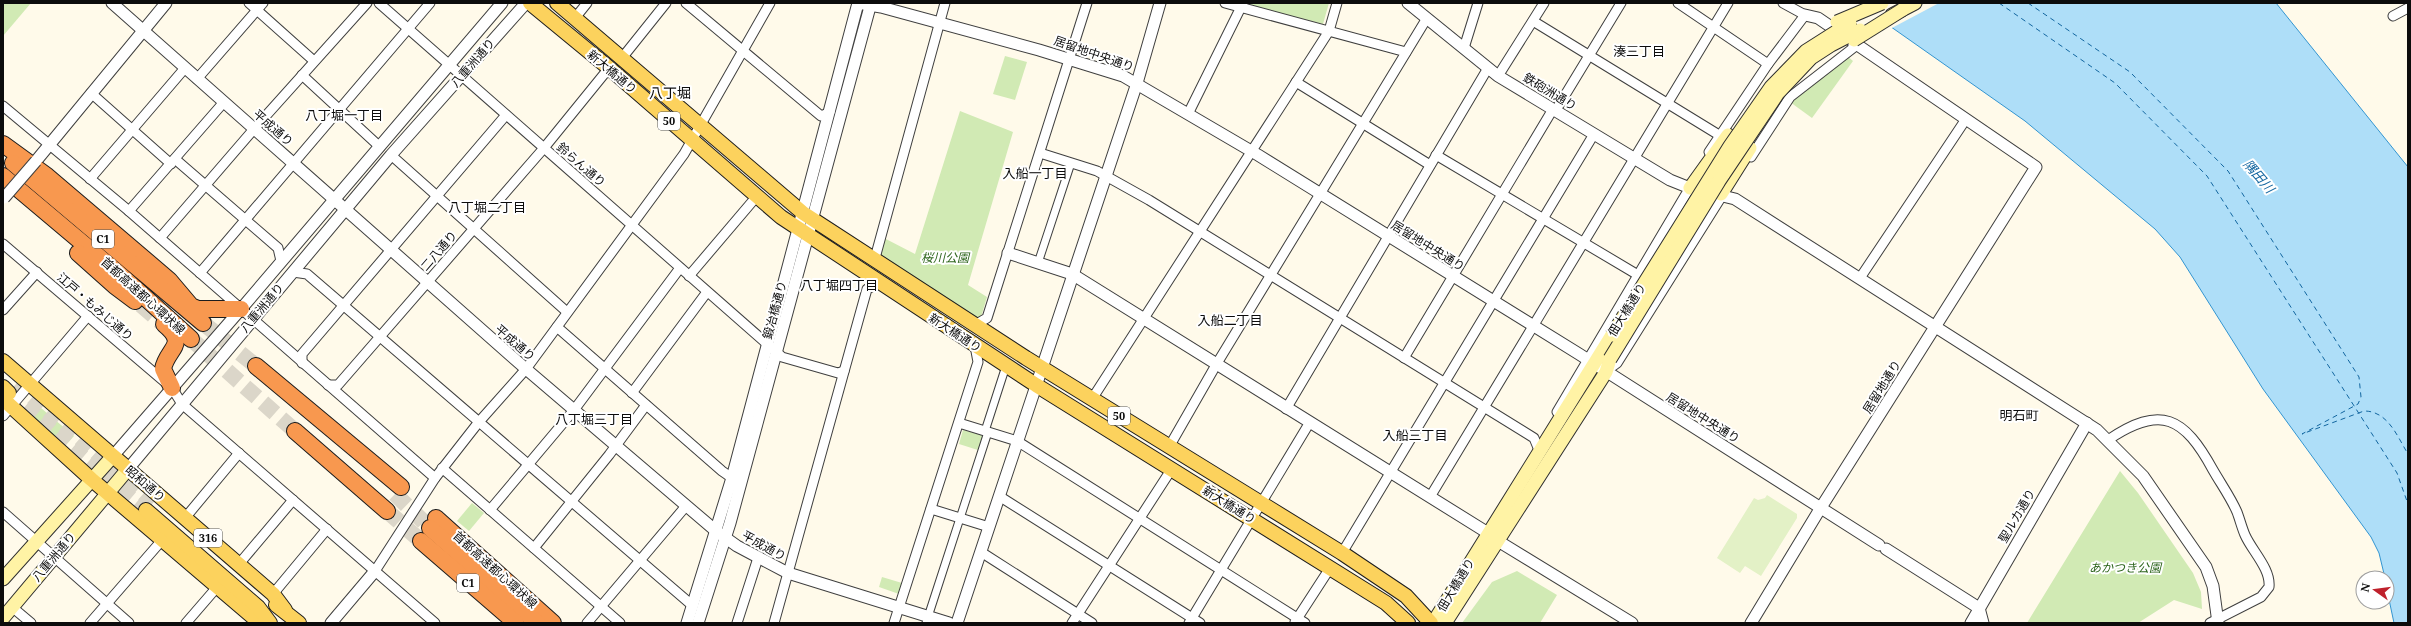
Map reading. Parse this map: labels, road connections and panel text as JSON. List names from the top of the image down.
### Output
{
  "streets": {
    "highway": ["C1", "首都高速都心環状線"],
    "main road": [
      "八重洲通り",
      "新大橋通り",
      "50",
      "佃大橋通り",
      "昭和通り",
      "316"
    ],
    "street": [
      "居留地中央通り",
      "鉄砲洲通り",
      "平成通り",
      "鈴らん通り",
      "二八通り",
      "江戸・もみじ通り",
      "鍛冶橋通り",
      "居留地通り",
      "聖ルカ通り"
    ]
  },
  "crossings": [
    ["居留地中央通り", "鍛冶橋通り"],
    ["居留地中央通り", "佃大橋通り"],
    ["居留地中央通り", "居留地通り"],
    ["居留地中央通り", "聖ルカ通り"],
    ["八重洲通り", "平成通り"],
    ["八重洲通り", "鈴らん通り"],
    ["八重洲通り", "江戸・もみじ通り"],
    ["八重洲通り", "昭和通り"],
    ["八重洲通り", "316"],
    ["新大橋通り", "二八通り"],
    ["新大橋通り", "鍛冶橋通り"],
    ["新大橋通り", "佃大橋通り"],
    ["鉄砲洲通り", "居留地通り"],
    ["鉄砲洲通り", "聖ルカ通り"],
    ["平成通り", "二八通り"],
    ["平成通り", "鍛冶橋通り"],
    ["鈴らん通り", "二八通り"],
    ["鈴らん通り", "鍛冶橋通り"]
  ],
  "districts": [
    "湊三丁目",
    "八丁堀",
    "八丁堀一丁目",
    "入船一丁目",
    "八丁堀二丁目",
    "八丁堀四丁目",
    "入船二丁目",
    "明石町",
    "八丁堀三丁目",
    "入船三丁目"
  ],
  "water": ["隅田川"],
  "parks": ["桜川公園", "あかつき公園"],
  "north": "left"
}
